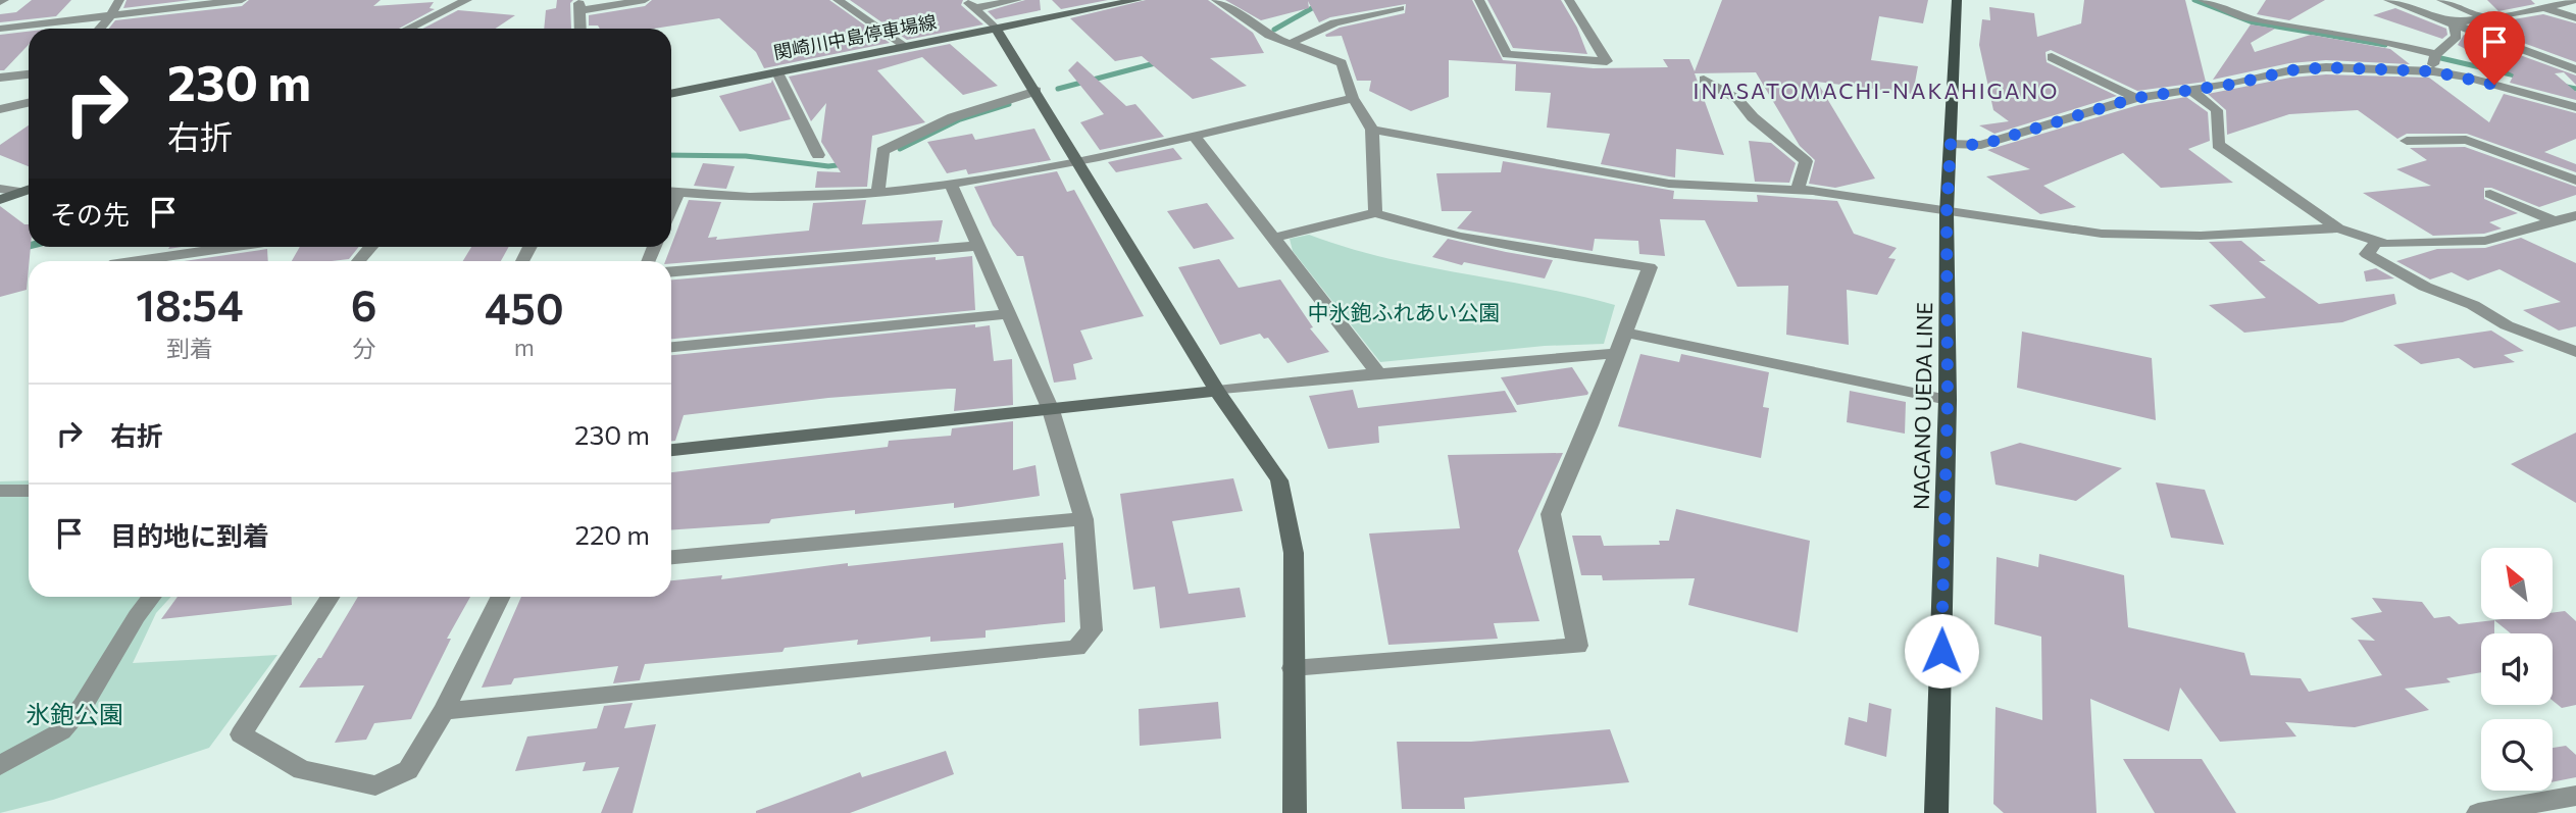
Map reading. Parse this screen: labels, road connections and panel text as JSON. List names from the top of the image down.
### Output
{
  "streets": {
    "main road": ["NAGANO UEDA LINE"],
    "street": ["関崎川中島停車場線"]
  },
  "districts": ["INASATOMACHI-NAKAHIGANO"],
  "parks": ["中氷鉋ふれあい公園", "氷鉋公園"],
  "north": "top left",
  "page": {
    "turn": ["230 m", "右折"],
    "then": "その先",
    "eta": [
      "18:54",
      "到着",
      "6",
      "分",
      "450",
      "m"
    ],
    "list": [
      {
        "name": "右折",
        "value": "230 m"
      },
      {
        "name": "目的地に到着",
        "value": "220 m"
      }
    ]
  }
}
